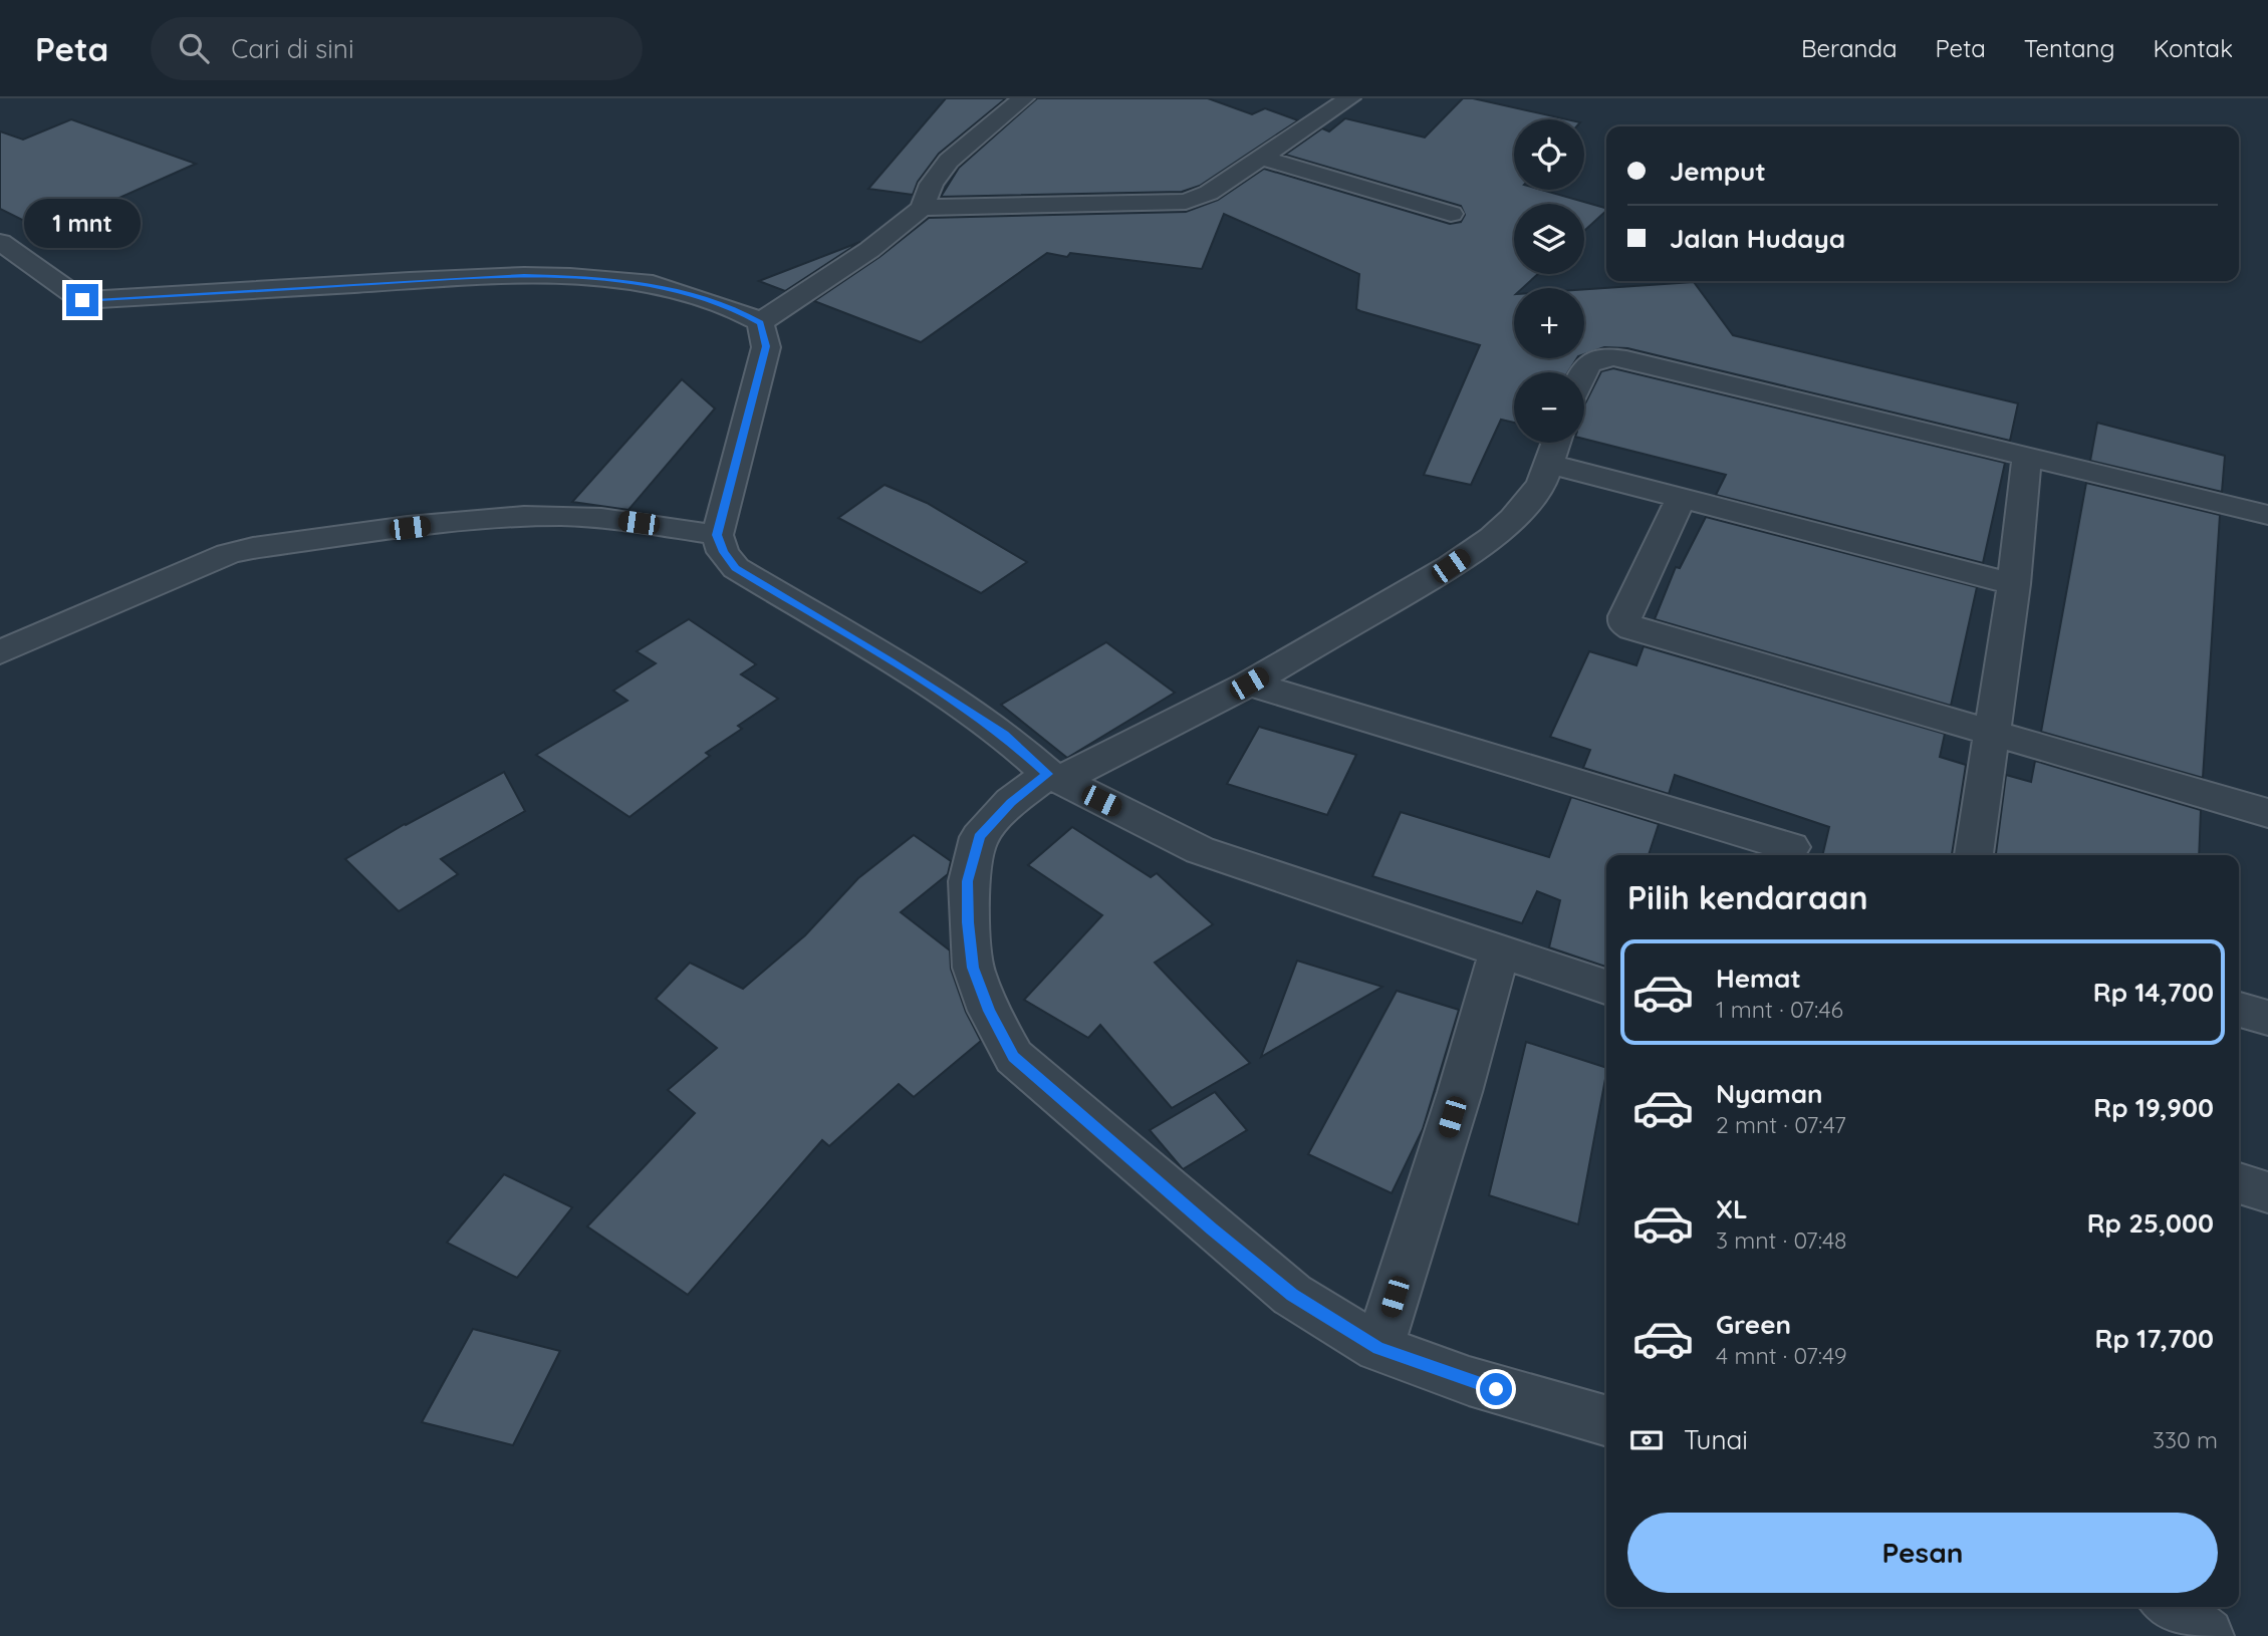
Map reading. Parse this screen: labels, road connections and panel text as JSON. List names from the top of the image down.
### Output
{
  "page": {
    "header": "Peta",
    "search": "Cari di sini",
    "nav": [
      "Beranda",
      "Peta",
      "Tentang",
      "Kontak"
    ],
    "map_buttons": ["+", "−"],
    "banner": ["Jemput", "Jalan Hudaya"],
    "bubble": "1 mnt",
    "heading": "Pilih kendaraan",
    "list": [
      {
        "name": "Hemat",
        "note": "1 mnt · 07:46",
        "value": "Rp 14,700"
      },
      {
        "name": "Nyaman",
        "note": "2 mnt · 07:47",
        "value": "Rp 19,900"
      },
      {
        "name": "XL",
        "note": "3 mnt · 07:48",
        "value": "Rp 25,000"
      },
      {
        "name": "Green",
        "note": "4 mnt · 07:49",
        "value": "Rp 17,700"
      }
    ],
    "pay": ["Tunai", "330 m"],
    "buttons": "Pesan"
  }
}
